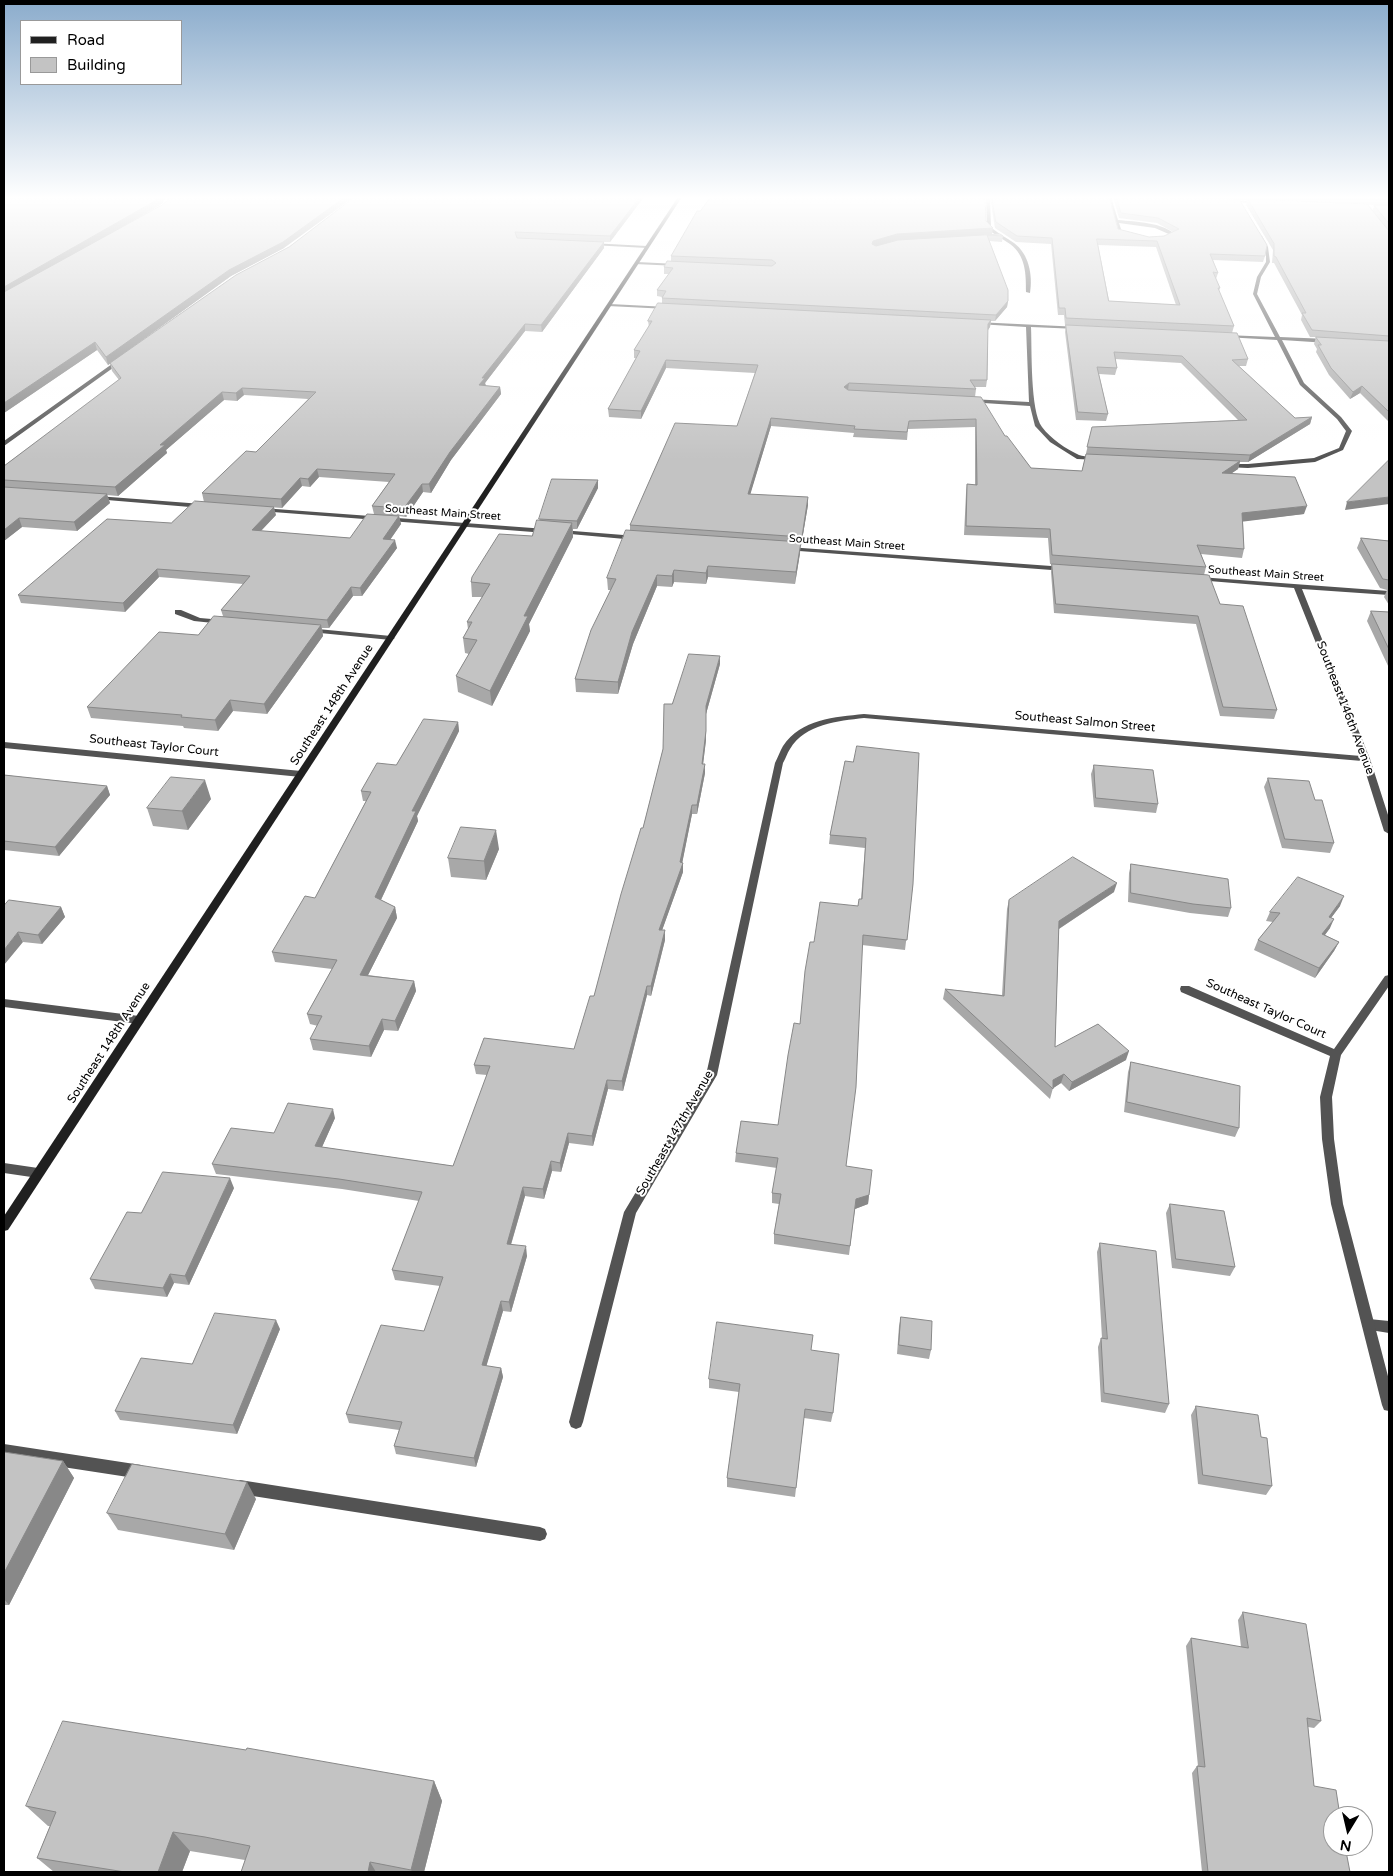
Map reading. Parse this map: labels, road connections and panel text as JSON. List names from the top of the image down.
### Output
{
  "streets": {
    "main road": ["Southeast 148th Avenue"],
    "street": [
      "Southeast Main Street",
      "Southeast 146th Avenue",
      "Southeast Salmon Street",
      "Southeast Taylor Court",
      "Southeast 147th Avenue"
    ]
  },
  "crossings": [
    ["Southeast Main Street", "Southeast 148th Avenue"],
    ["Southeast Main Street", "Southeast 146th Avenue"],
    ["Southeast 148th Avenue", "Southeast Taylor Court"],
    ["Southeast 146th Avenue", "Southeast Salmon Street"],
    ["Southeast Salmon Street", "Southeast 147th Avenue"]
  ],
  "legend": ["Road", "Building"],
  "north": "bottom"
}
